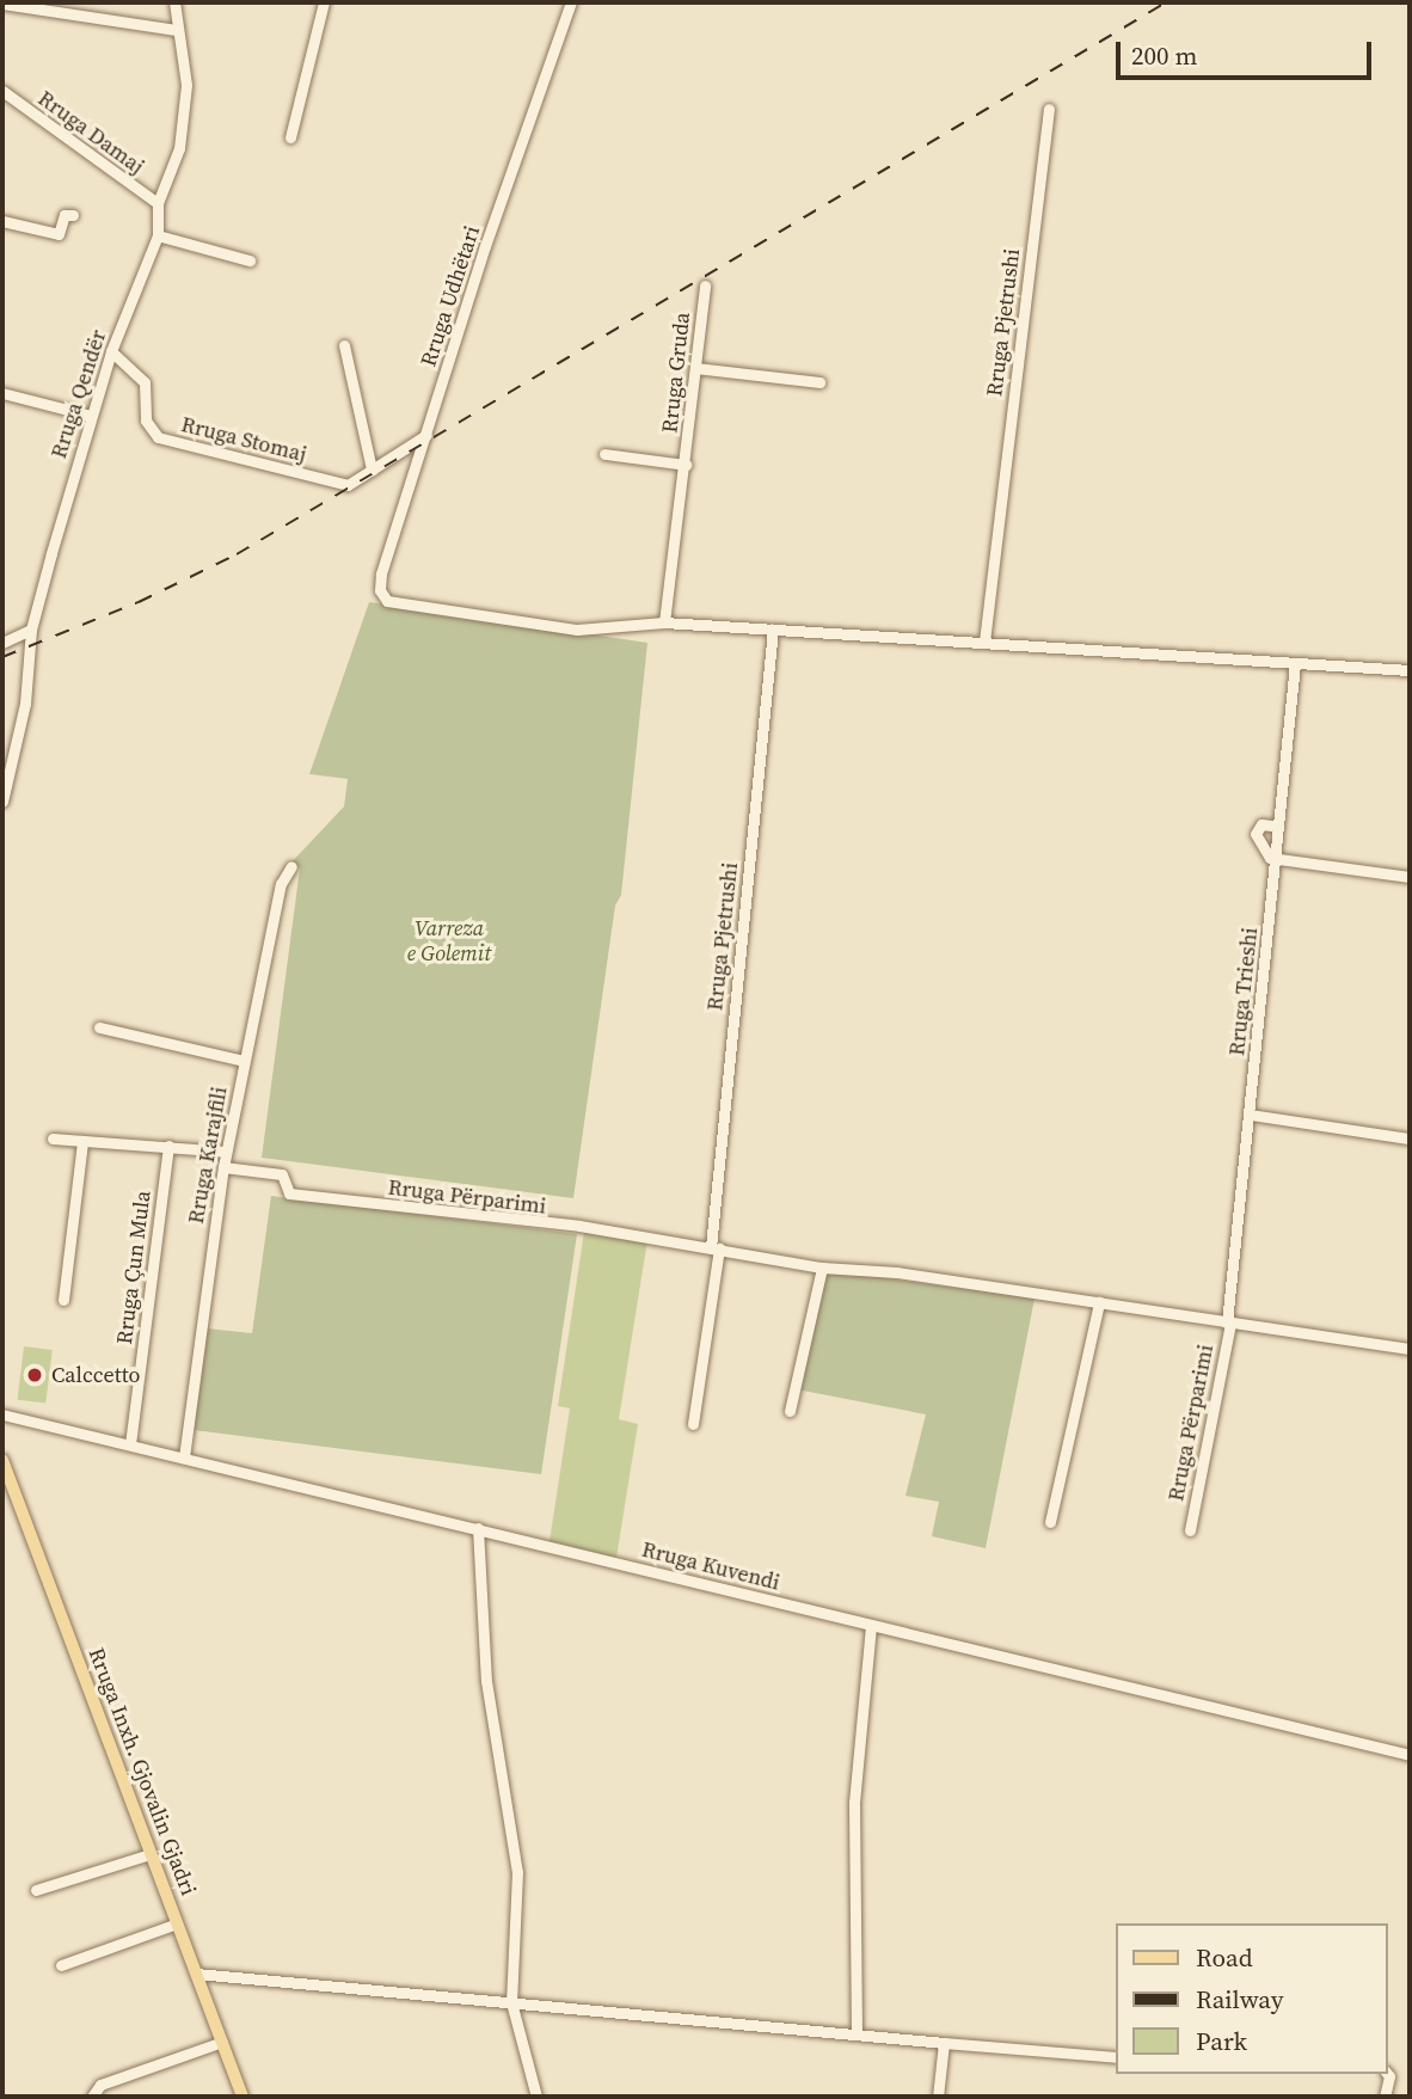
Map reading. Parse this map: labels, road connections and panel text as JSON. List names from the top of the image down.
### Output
{
  "streets": {
    "main road": ["Rruga Inxh. Gjovalin Gjadri"],
    "street": [
      "Rruga Damaj",
      "Rruga Udhëtari",
      "Rruga Pjetrushi",
      "Rruga Gruda",
      "Rruga Qendër",
      "Rruga Stomaj",
      "Rruga Trieshi",
      "Rruga Karajfili",
      "Rruga Përparimi",
      "Rruga Çun Mula",
      "Rruga Kuvendi"
    ]
  },
  "crossings": [
    ["Rruga Damaj", "Rruga Qendër"],
    ["Rruga Udhëtari", "Rruga Gruda"],
    ["Rruga Udhëtari", "Rruga Stomaj"],
    ["Rruga Pjetrushi", "Rruga Përparimi"],
    ["Rruga Qendër", "Rruga Stomaj"],
    ["Rruga Trieshi", "Rruga Përparimi"],
    ["Rruga Karajfili", "Rruga Përparimi"],
    ["Rruga Karajfili", "Rruga Kuvendi"],
    ["Rruga Çun Mula", "Rruga Kuvendi"]
  ],
  "parks": ["Varreza e Golemit"],
  "places": ["Calccetto"],
  "legend": ["Road", "Railway", "Park"],
  "scale_bar": "200 m"
}
